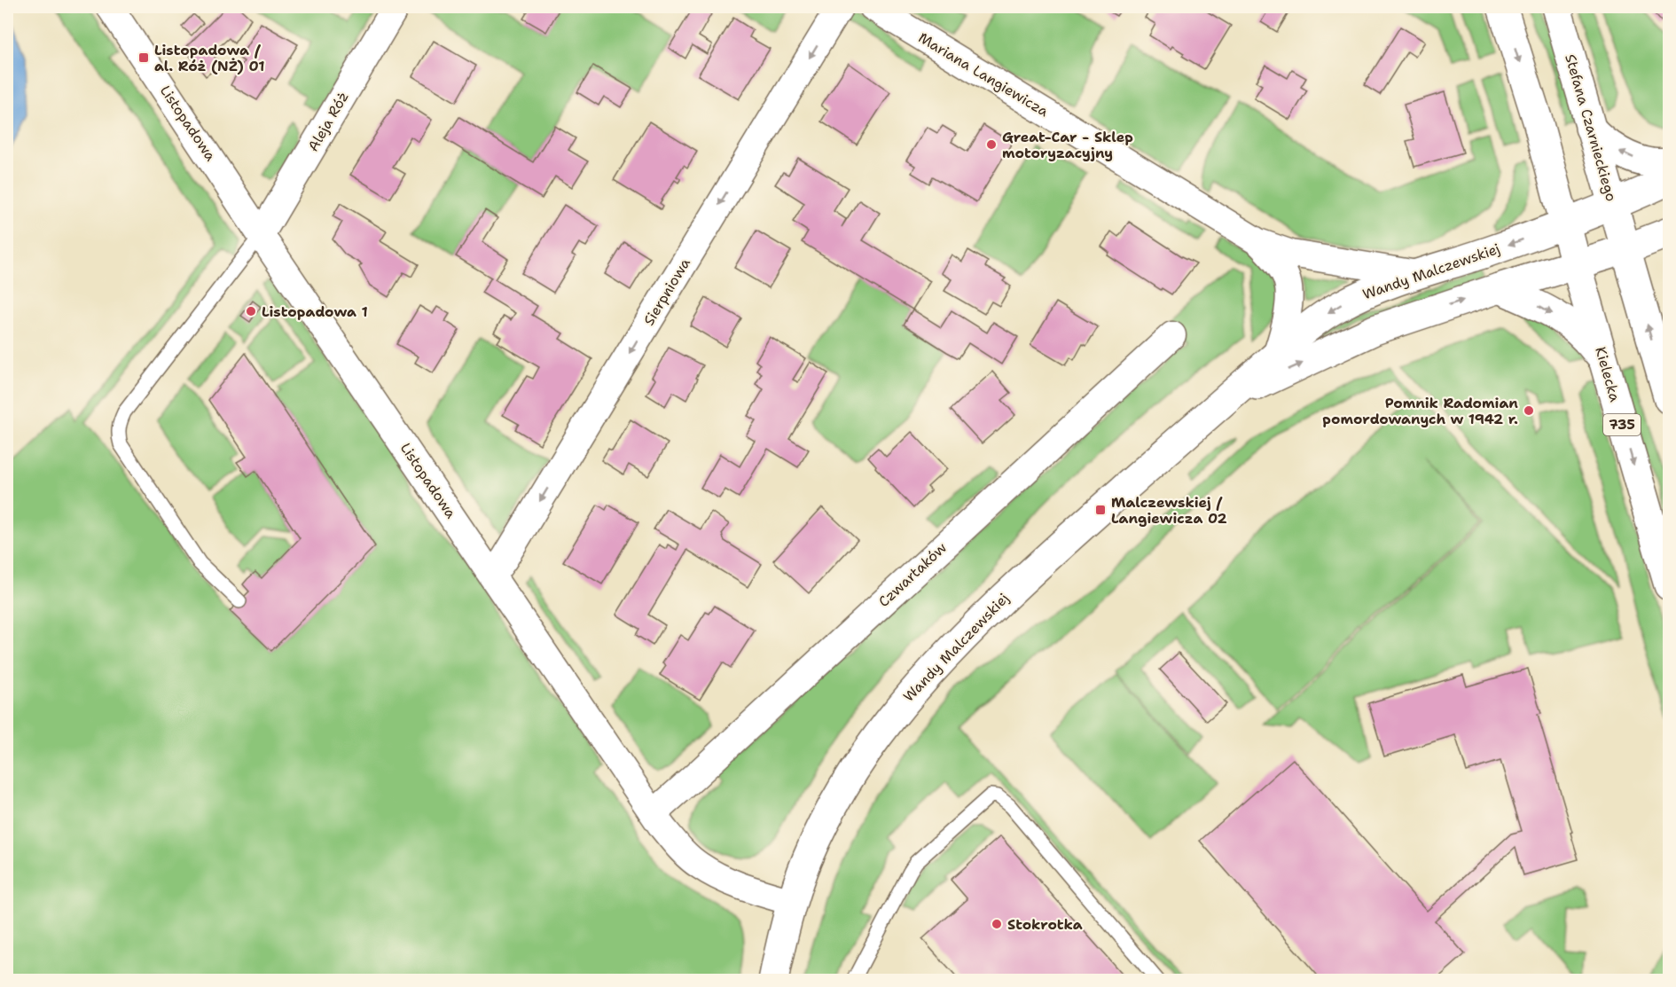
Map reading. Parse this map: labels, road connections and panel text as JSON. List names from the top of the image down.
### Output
{
  "streets": {
    "main road": [
      "Stefana Czarnieckiego",
      "Wandy Malczewskiej",
      "Kielecka",
      "735"
    ],
    "street": [
      "Mariana Langiewicza",
      "Aleja Róż",
      "Listopadowa",
      "Sierpniowa",
      "Czwartaków"
    ]
  },
  "crossings": [
    ["Mariana Langiewicza", "Wandy Malczewskiej"],
    ["Aleja Róż", "Listopadowa"],
    ["Listopadowa", "Wandy Malczewskiej"],
    ["Listopadowa", "Sierpniowa"],
    ["Listopadowa", "Czwartaków"],
    ["Stefana Czarnieckiego", "Wandy Malczewskiej"],
    ["Wandy Malczewskiej", "Kielecka"],
    ["Wandy Malczewskiej", "735"],
    ["Kielecka", "735"]
  ],
  "one_way": ["Sierpniowa", "Kielecka"],
  "places": {
    "transit": ["Listopadowa / al. Róż (NŻ) 01", "Malczewskiej / Langiewicza 02"],
    "other": [
      "Great-Car - Sklep motoryzacyjny",
      "Listopadowa 1",
      "Pomnik Radomian pomordowanych w 1942 r.",
      "Stokrotka"
    ]
  }
}
